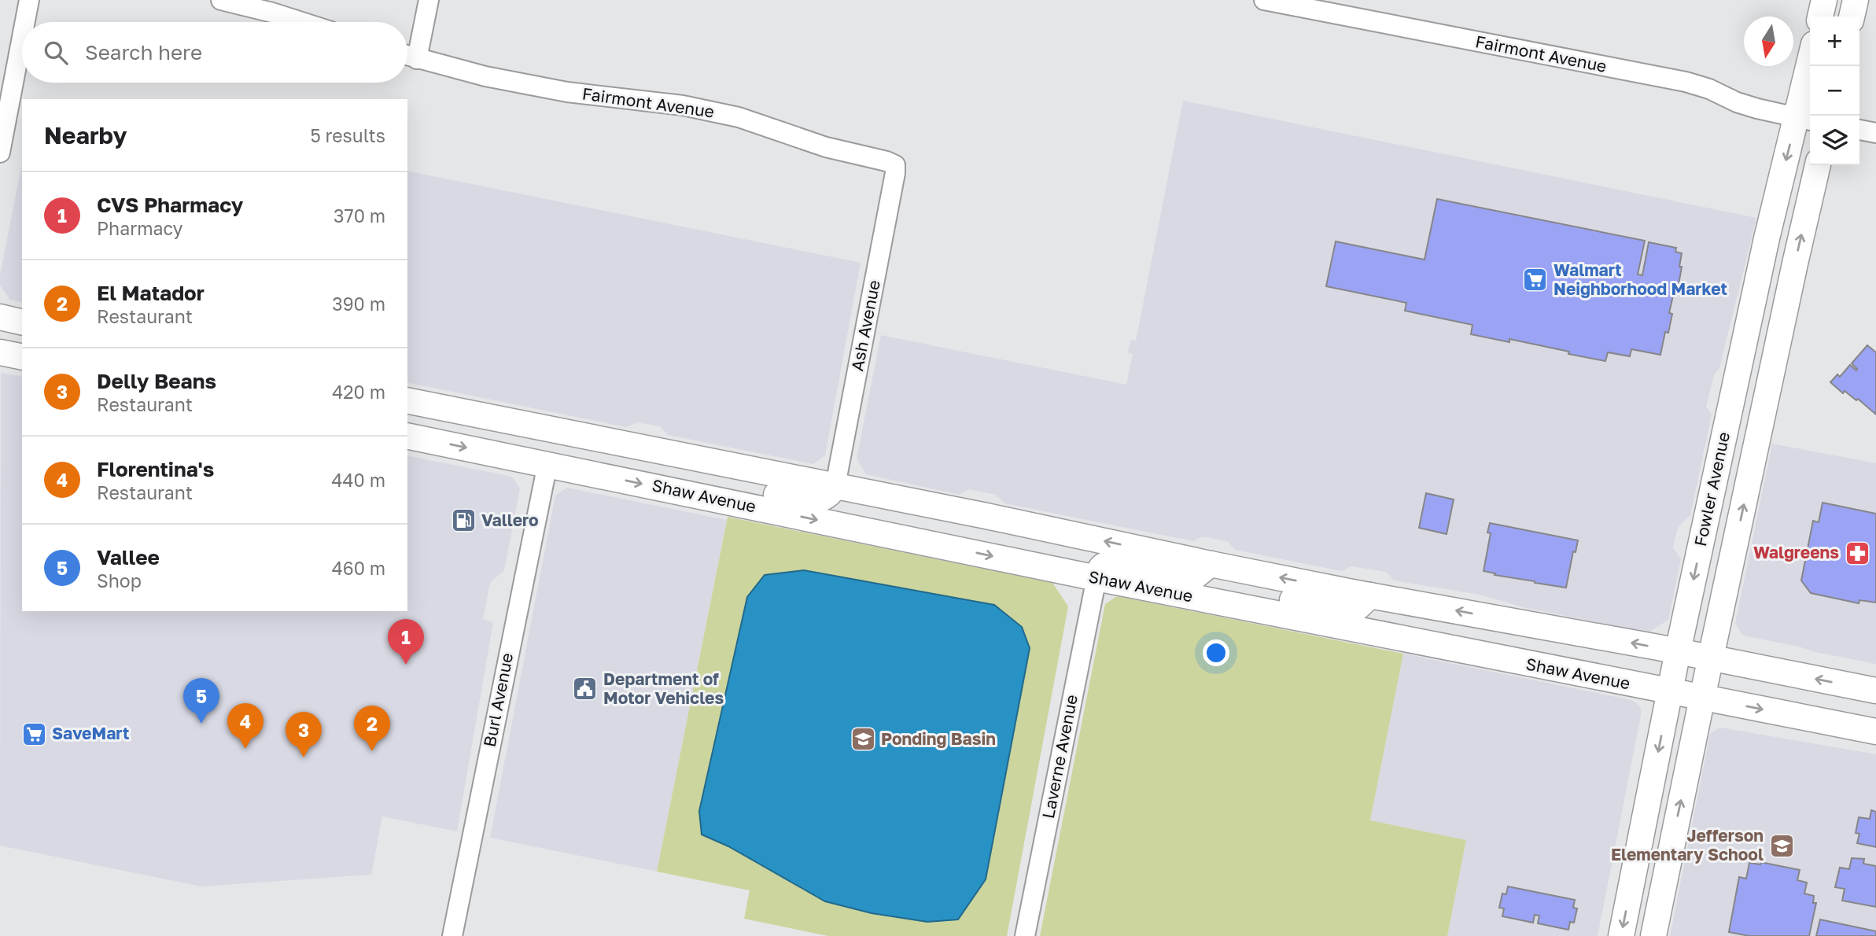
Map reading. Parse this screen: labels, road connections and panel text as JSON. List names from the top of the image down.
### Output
{
  "streets": {
    "main road": ["Fowler Avenue", "Shaw Avenue"],
    "street": [
      "Fairmont Avenue",
      "Ash Avenue",
      "Burl Avenue",
      "Laverne Avenue"
    ]
  },
  "crossings": [
    ["Fairmont Avenue", "Ash Avenue"],
    ["Fairmont Avenue", "Fowler Avenue"],
    ["Fowler Avenue", "Shaw Avenue"],
    ["Shaw Avenue", "Burl Avenue"],
    ["Shaw Avenue", "Laverne Avenue"]
  ],
  "places": {
    "supermarket": ["Walmart Neighborhood Market", "SaveMart"],
    "fuel station": ["Vallero"],
    "pharmacy": ["Walgreens"],
    "public building": ["Department of Motor Vehicles"],
    "school or university": ["Ponding Basin", "Jefferson Elementary School"]
  },
  "north": "bottom",
  "page": {
    "map_buttons": ["+", "−"],
    "search": "Search here",
    "heading": ["Nearby", "5 results"],
    "list": [
      {
        "mark": "1",
        "name": "CVS Pharmacy",
        "note": "Pharmacy",
        "value": "370 m"
      },
      {
        "mark": "2",
        "name": "El Matador",
        "note": "Restaurant",
        "value": "390 m"
      },
      {
        "mark": "3",
        "name": "Delly Beans",
        "note": "Restaurant",
        "value": "420 m"
      },
      {
        "mark": "4",
        "name": "Florentina's",
        "note": "Restaurant",
        "value": "440 m"
      },
      {
        "mark": "5",
        "name": "Vallee",
        "note": "Shop",
        "value": "460 m"
      }
    ],
    "pins": [
      "1",
      "5",
      "4",
      "2",
      "3"
    ]
  }
}
